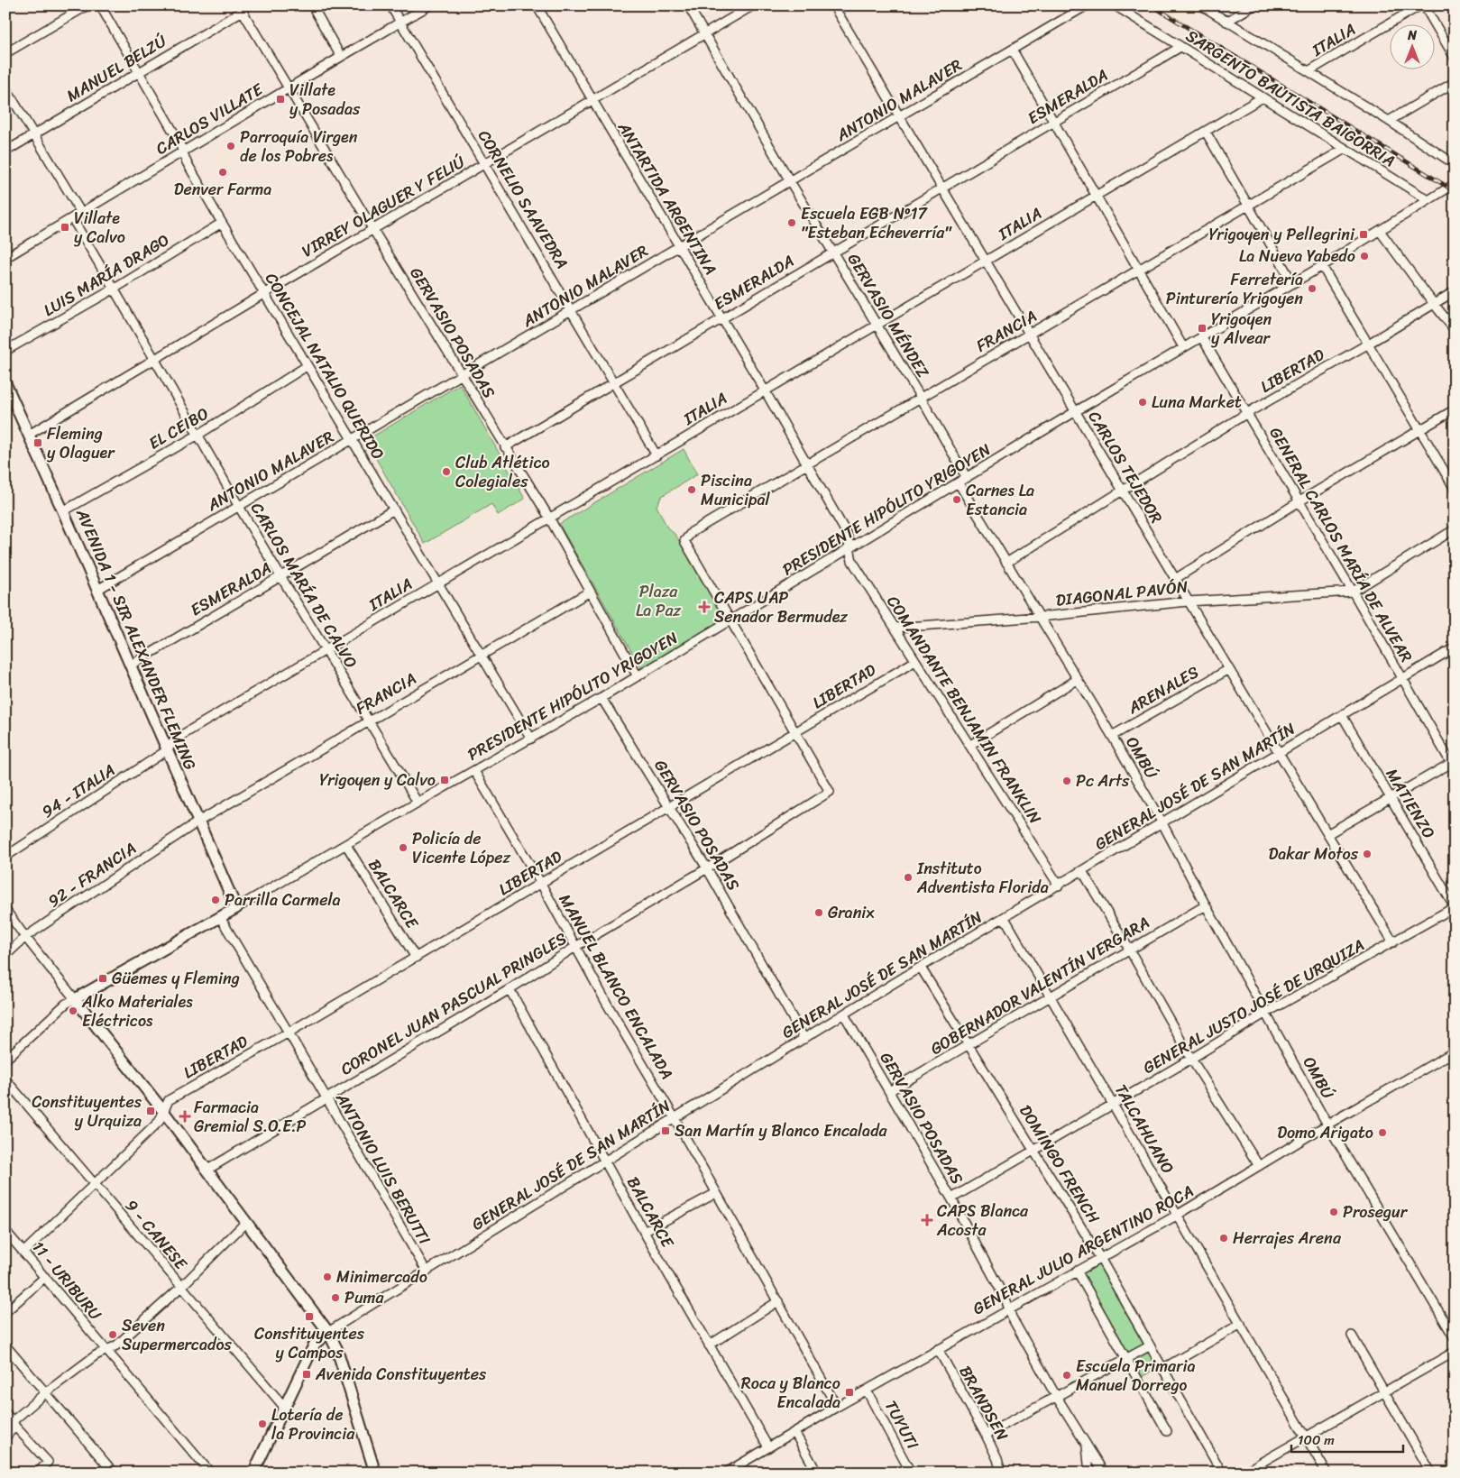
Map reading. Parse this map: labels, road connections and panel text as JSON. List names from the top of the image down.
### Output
{
  "streets": {
    "main road": ["AVENIDA 1 - SIR ALEXANDER FLEMING"],
    "street": [
      "ITALIA",
      "MANUEL BELZÚ",
      "ESMERALDA",
      "SARGENTO BAUTISTA BAIGORRIA",
      "ANTONIO MALAVER",
      "CARLOS VILLATE",
      "ANTARTIDA ARGENTINA",
      "CORNELIO SAAVEDRA",
      "VIRREY OLAGUER Y FELIÚ",
      "LUIS MARÍA DRAGO",
      "GERVASIO MÉNDEZ",
      "FRANCIA",
      "GERVASIO POSADAS",
      "CONCEJAL NATALIO QUERIDO",
      "LIBERTAD",
      "EL CEIBO",
      "CARLOS TEJEDOR",
      "PRESIDENTE HIPÓLITO YRIGOYEN",
      "GENERAL CARLOS MARÍA DE ALVEAR",
      "CARLOS MARÍA DE CALVO",
      "DIAGONAL PAVÓN",
      "ARENALES",
      "COMANDANTE BENJAMIN FRANKLIN",
      "OMBÚ",
      "GENERAL JOSÉ DE SAN MARTÍN",
      "94 - ITALIA",
      "MATIENZO",
      "92 - FRANCIA",
      "BALCARCE",
      "GOBERNADOR VALENTÍN VERGARA",
      "MANUEL BLANCO ENCALADA",
      "CORONEL JUAN PASCUAL PRINGLES",
      "GENERAL JUSTO JOSÉ DE URQUIZA",
      "TALCAHUANO",
      "DOMINGO FRENCH",
      "ANTONIO LUIS BERUTTI",
      "9 - CANESE",
      "GENERAL JULIO ARGENTINO ROCA",
      "11 - URIBURU",
      "BRANDSEN",
      "TUYUTI"
    ]
  },
  "crossings": [
    ["ITALIA", "SARGENTO BAUTISTA BAIGORRIA"],
    ["ITALIA", "ANTARTIDA ARGENTINA"],
    ["ITALIA", "CORNELIO SAAVEDRA"],
    ["ITALIA", "GERVASIO MÉNDEZ"],
    ["ITALIA", "GERVASIO POSADAS"],
    ["ITALIA", "CONCEJAL NATALIO QUERIDO"],
    ["ITALIA", "CARLOS TEJEDOR"],
    ["ITALIA", "CARLOS MARÍA DE CALVO"],
    ["ITALIA", "AVENIDA 1 - SIR ALEXANDER FLEMING"],
    ["ITALIA", "94 - ITALIA"],
    ["MANUEL BELZÚ", "GERVASIO POSADAS"],
    ["MANUEL BELZÚ", "CONCEJAL NATALIO QUERIDO"],
    ["ESMERALDA", "SARGENTO BAUTISTA BAIGORRIA"],
    ["ESMERALDA", "ANTARTIDA ARGENTINA"],
    ["ESMERALDA", "CORNELIO SAAVEDRA"],
    ["ESMERALDA", "GERVASIO MÉNDEZ"],
    ["ESMERALDA", "GERVASIO POSADAS"],
    ["ESMERALDA", "CONCEJAL NATALIO QUERIDO"],
    ["ESMERALDA", "CARLOS TEJEDOR"],
    ["ESMERALDA", "CARLOS MARÍA DE CALVO"],
    ["ESMERALDA", "AVENIDA 1 - SIR ALEXANDER FLEMING"],
    ["SARGENTO BAUTISTA BAIGORRIA", "FRANCIA"],
    ["SARGENTO BAUTISTA BAIGORRIA", "PRESIDENTE HIPÓLITO YRIGOYEN"],
    ["ANTONIO MALAVER", "ANTARTIDA ARGENTINA"],
    ["ANTONIO MALAVER", "CORNELIO SAAVEDRA"],
    ["ANTONIO MALAVER", "GERVASIO MÉNDEZ"],
    ["ANTONIO MALAVER", "GERVASIO POSADAS"],
    ["ANTONIO MALAVER", "CONCEJAL NATALIO QUERIDO"],
    ["ANTONIO MALAVER", "CARLOS TEJEDOR"],
    ["ANTONIO MALAVER", "CARLOS MARÍA DE CALVO"],
    ["ANTONIO MALAVER", "AVENIDA 1 - SIR ALEXANDER FLEMING"],
    ["CARLOS VILLATE", "CORNELIO SAAVEDRA"],
    ["CARLOS VILLATE", "GERVASIO POSADAS"],
    ["CARLOS VILLATE", "CONCEJAL NATALIO QUERIDO"],
    ["CARLOS VILLATE", "CARLOS MARÍA DE CALVO"],
    ["ANTARTIDA ARGENTINA", "VIRREY OLAGUER Y FELIÚ"],
    ["ANTARTIDA ARGENTINA", "FRANCIA"],
    ["ANTARTIDA ARGENTINA", "PRESIDENTE HIPÓLITO YRIGOYEN"],
    ["ANTARTIDA ARGENTINA", "COMANDANTE BENJAMIN FRANKLIN"],
    ["CORNELIO SAAVEDRA", "VIRREY OLAGUER Y FELIÚ"],
    ["VIRREY OLAGUER Y FELIÚ", "GERVASIO MÉNDEZ"],
    ["VIRREY OLAGUER Y FELIÚ", "GERVASIO POSADAS"],
    ["VIRREY OLAGUER Y FELIÚ", "CONCEJAL NATALIO QUERIDO"],
    ["VIRREY OLAGUER Y FELIÚ", "CARLOS MARÍA DE CALVO"],
    ["VIRREY OLAGUER Y FELIÚ", "AVENIDA 1 - SIR ALEXANDER FLEMING"],
    ["LUIS MARÍA DRAGO", "CONCEJAL NATALIO QUERIDO"],
    ["LUIS MARÍA DRAGO", "CARLOS MARÍA DE CALVO"],
    ["GERVASIO MÉNDEZ", "FRANCIA"],
    ["GERVASIO MÉNDEZ", "PRESIDENTE HIPÓLITO YRIGOYEN"],
    ["FRANCIA", "GERVASIO POSADAS"],
    ["FRANCIA", "CONCEJAL NATALIO QUERIDO"],
    ["FRANCIA", "CARLOS TEJEDOR"],
    ["FRANCIA", "PRESIDENTE HIPÓLITO YRIGOYEN"],
    ["FRANCIA", "CARLOS MARÍA DE CALVO"],
    ["FRANCIA", "AVENIDA 1 - SIR ALEXANDER FLEMING"],
    ["FRANCIA", "92 - FRANCIA"],
    ["GERVASIO POSADAS", "LIBERTAD"],
    ["GERVASIO POSADAS", "PRESIDENTE HIPÓLITO YRIGOYEN"],
    ["GERVASIO POSADAS", "GENERAL JOSÉ DE SAN MARTÍN"],
    ["GERVASIO POSADAS", "GOBERNADOR VALENTÍN VERGARA"],
    ["GERVASIO POSADAS", "CORONEL JUAN PASCUAL PRINGLES"],
    ["GERVASIO POSADAS", "GENERAL JUSTO JOSÉ DE URQUIZA"],
    ["GERVASIO POSADAS", "GENERAL JULIO ARGENTINO ROCA"],
    ["CONCEJAL NATALIO QUERIDO", "EL CEIBO"],
    ["CONCEJAL NATALIO QUERIDO", "PRESIDENTE HIPÓLITO YRIGOYEN"],
    ["LIBERTAD", "CARLOS TEJEDOR"],
    ["LIBERTAD", "GENERAL CARLOS MARÍA DE ALVEAR"],
    ["LIBERTAD", "COMANDANTE BENJAMIN FRANKLIN"],
    ["LIBERTAD", "OMBÚ"],
    ["LIBERTAD", "BALCARCE"],
    ["LIBERTAD", "MANUEL BLANCO ENCALADA"],
    ["LIBERTAD", "CORONEL JUAN PASCUAL PRINGLES"],
    ["LIBERTAD", "ANTONIO LUIS BERUTTI"],
    ["LIBERTAD", "9 - CANESE"],
    ["LIBERTAD", "11 - URIBURU"],
    ["EL CEIBO", "CARLOS MARÍA DE CALVO"],
    ["EL CEIBO", "AVENIDA 1 - SIR ALEXANDER FLEMING"],
    ["CARLOS TEJEDOR", "PRESIDENTE HIPÓLITO YRIGOYEN"],
    ["CARLOS TEJEDOR", "DIAGONAL PAVÓN"],
    ["CARLOS TEJEDOR", "ARENALES"],
    ["CARLOS TEJEDOR", "GENERAL JOSÉ DE SAN MARTÍN"],
    ["CARLOS TEJEDOR", "GENERAL JUSTO JOSÉ DE URQUIZA"],
    ["PRESIDENTE HIPÓLITO YRIGOYEN", "GENERAL CARLOS MARÍA DE ALVEAR"],
    ["PRESIDENTE HIPÓLITO YRIGOYEN", "CARLOS MARÍA DE CALVO"],
    ["PRESIDENTE HIPÓLITO YRIGOYEN", "AVENIDA 1 - SIR ALEXANDER FLEMING"],
    ["PRESIDENTE HIPÓLITO YRIGOYEN", "COMANDANTE BENJAMIN FRANKLIN"],
    ["PRESIDENTE HIPÓLITO YRIGOYEN", "OMBÚ"],
    ["PRESIDENTE HIPÓLITO YRIGOYEN", "BALCARCE"],
    ["PRESIDENTE HIPÓLITO YRIGOYEN", "MANUEL BLANCO ENCALADA"],
    ["GENERAL CARLOS MARÍA DE ALVEAR", "DIAGONAL PAVÓN"],
    ["GENERAL CARLOS MARÍA DE ALVEAR", "GENERAL JOSÉ DE SAN MARTÍN"],
    ["DIAGONAL PAVÓN", "COMANDANTE BENJAMIN FRANKLIN"],
    ["DIAGONAL PAVÓN", "OMBÚ"],
    ["AVENIDA 1 - SIR ALEXANDER FLEMING", "94 - ITALIA"],
    ["AVENIDA 1 - SIR ALEXANDER FLEMING", "92 - FRANCIA"],
    ["ARENALES", "OMBÚ"],
    ["COMANDANTE BENJAMIN FRANKLIN", "GENERAL JOSÉ DE SAN MARTÍN"],
    ["OMBÚ", "GENERAL JOSÉ DE SAN MARTÍN"],
    ["OMBÚ", "GOBERNADOR VALENTÍN VERGARA"],
    ["OMBÚ", "GENERAL JUSTO JOSÉ DE URQUIZA"],
    ["OMBÚ", "GENERAL JULIO ARGENTINO ROCA"],
    ["GENERAL JOSÉ DE SAN MARTÍN", "MATIENZO"],
    ["GENERAL JOSÉ DE SAN MARTÍN", "BALCARCE"],
    ["GENERAL JOSÉ DE SAN MARTÍN", "MANUEL BLANCO ENCALADA"],
    ["GENERAL JOSÉ DE SAN MARTÍN", "TALCAHUANO"],
    ["GENERAL JOSÉ DE SAN MARTÍN", "DOMINGO FRENCH"],
    ["GENERAL JOSÉ DE SAN MARTÍN", "ANTONIO LUIS BERUTTI"],
    ["MATIENZO", "GENERAL JUSTO JOSÉ DE URQUIZA"],
    ["BALCARCE", "CORONEL JUAN PASCUAL PRINGLES"],
    ["BALCARCE", "GENERAL JULIO ARGENTINO ROCA"],
    ["GOBERNADOR VALENTÍN VERGARA", "TALCAHUANO"],
    ["GOBERNADOR VALENTÍN VERGARA", "DOMINGO FRENCH"],
    ["MANUEL BLANCO ENCALADA", "CORONEL JUAN PASCUAL PRINGLES"],
    ["MANUEL BLANCO ENCALADA", "GENERAL JULIO ARGENTINO ROCA"],
    ["CORONEL JUAN PASCUAL PRINGLES", "ANTONIO LUIS BERUTTI"],
    ["GENERAL JUSTO JOSÉ DE URQUIZA", "TALCAHUANO"],
    ["GENERAL JUSTO JOSÉ DE URQUIZA", "DOMINGO FRENCH"],
    ["TALCAHUANO", "GENERAL JULIO ARGENTINO ROCA"],
    ["DOMINGO FRENCH", "GENERAL JULIO ARGENTINO ROCA"],
    ["GENERAL JULIO ARGENTINO ROCA", "BRANDSEN"],
    ["GENERAL JULIO ARGENTINO ROCA", "TUYUTI"]
  ],
  "parks": ["Plaza La Paz"],
  "places": {
    "transit": [
      "Villate y Posadas",
      "Villate y Calvo",
      "Yrigoyen y Pellegrini",
      "Yrigoyen y Alvear",
      "Fleming y Olaguer",
      "Yrigoyen y Calvo",
      "Güemes y Fleming",
      "Constituyentes y Urquiza",
      "San Martín y Blanco Encalada",
      "Constituyentes y Campos",
      "Avenida Constituyentes",
      "Roca y Blanco Encalada"
    ],
    "other": [
      "Parroquía Virgen de los Pobres",
      "Denver Farma",
      "Escuela EGB Nº17 \"Esteban Echeverría\"",
      "La Nueva Yabedo",
      "Ferretería Pinturería Yrigoyen",
      "Luna Market",
      "Club Atlético Colegiales",
      "Piscina Municipal",
      "Carnes La Estancia",
      "Pc Arts",
      "Policía de Vicente López",
      "Dakar Motos",
      "Instituto Adventista Florida",
      "Parrilla Carmela",
      "Granix",
      "Alko Materiales Eléctricos",
      "Domo Arigato",
      "Prosegur",
      "Herrajes Arena",
      "Minimercado",
      "Puma",
      "Seven Supermercados",
      "Escuela Primaria Manuel Dorrego",
      "Lotería de la Provincia"
    ],
    "health": ["CAPS UAP Senador Bermudez", "Farmacia Gremial S.O.E.P", "CAPS Blanca Acosta"]
  },
  "scale_bar": "100 m",
  "north": "top"
}
